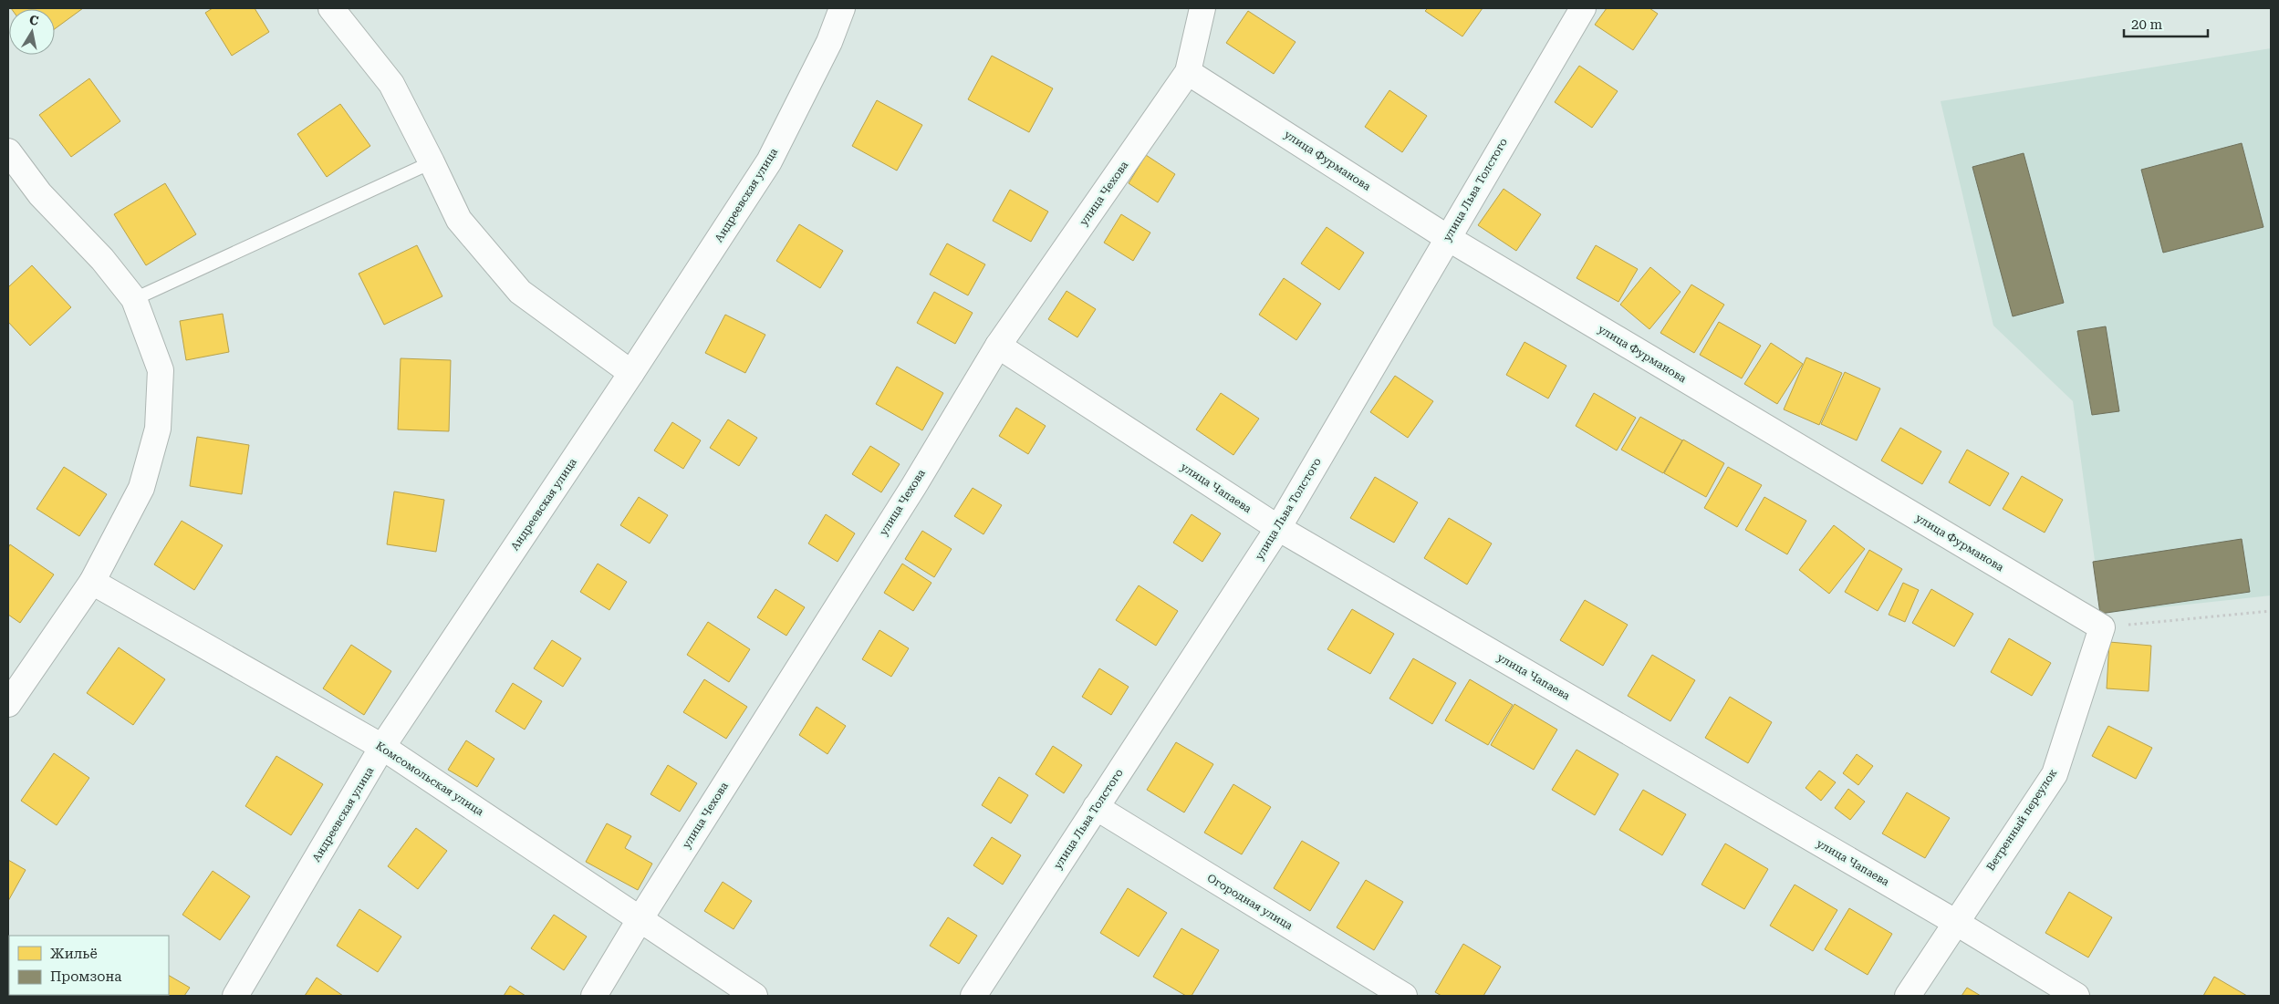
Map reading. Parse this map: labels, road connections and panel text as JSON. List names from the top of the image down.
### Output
{
  "streets": {
    "street": [
      "улица Фурманова",
      "улица Льва Толстого",
      "улица Чехова",
      "Андреевская улица",
      "улица Чапаева",
      "Комсомольская улица",
      "Ветренный переулок",
      "Огородная улица"
    ]
  },
  "crossings": [
    ["улица Фурманова", "улица Льва Толстого"],
    ["улица Фурманова", "улица Чехова"],
    ["улица Фурманова", "Ветренный переулок"],
    ["улица Льва Толстого", "улица Чапаева"],
    ["улица Льва Толстого", "Огородная улица"],
    ["улица Чехова", "улица Чапаева"],
    ["улица Чехова", "Комсомольская улица"],
    ["Андреевская улица", "Комсомольская улица"],
    ["улица Чапаева", "Ветренный переулок"]
  ],
  "legend": ["Жильё", "Промзона"],
  "scale_bar": "20 m",
  "north": "top"
}
